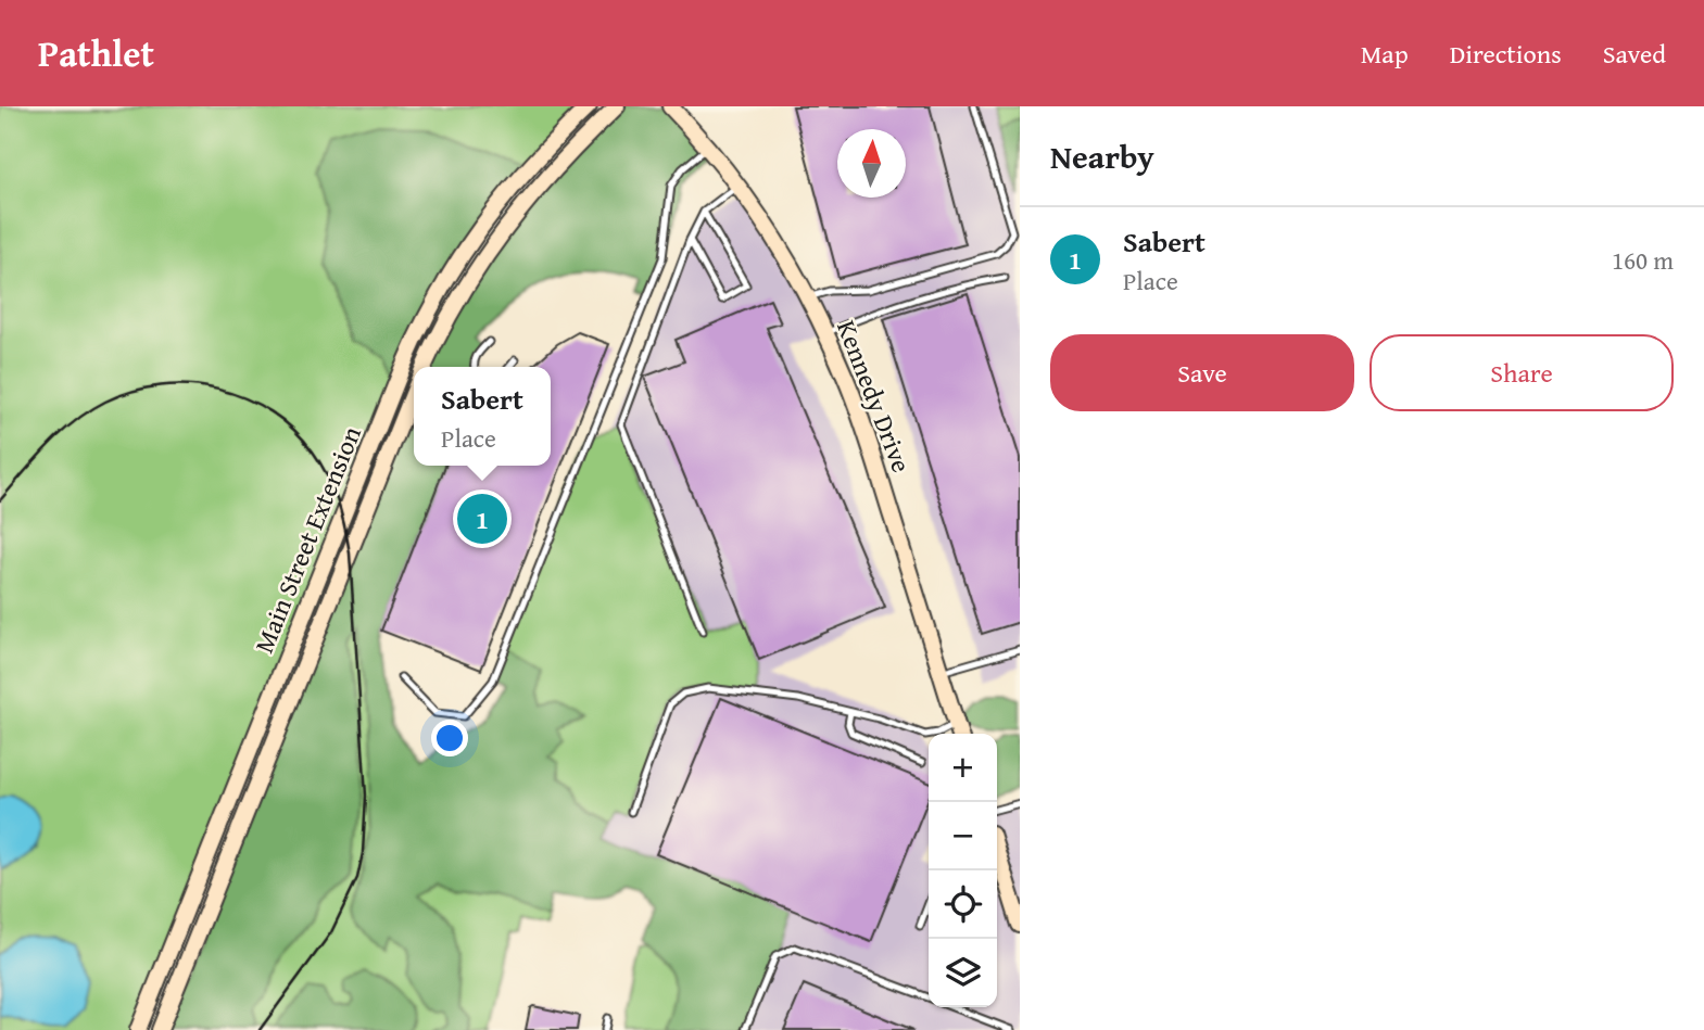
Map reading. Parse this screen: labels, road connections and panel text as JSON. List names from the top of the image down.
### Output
{
  "streets": {
    "main road": ["Kennedy Drive", "Main Street Extension"]
  },
  "north": "top",
  "page": {
    "header": "Pathlet",
    "nav": ["Map", "Directions", "Saved"],
    "heading": "Nearby",
    "list": [
      {
        "mark": "1",
        "name": "Sabert",
        "note": "Place",
        "value": "160 m"
      }
    ],
    "buttons": ["Save", "Share"],
    "popup": ["Sabert", "Place"],
    "pins": "1",
    "map_buttons": ["+", "−"]
  }
}
